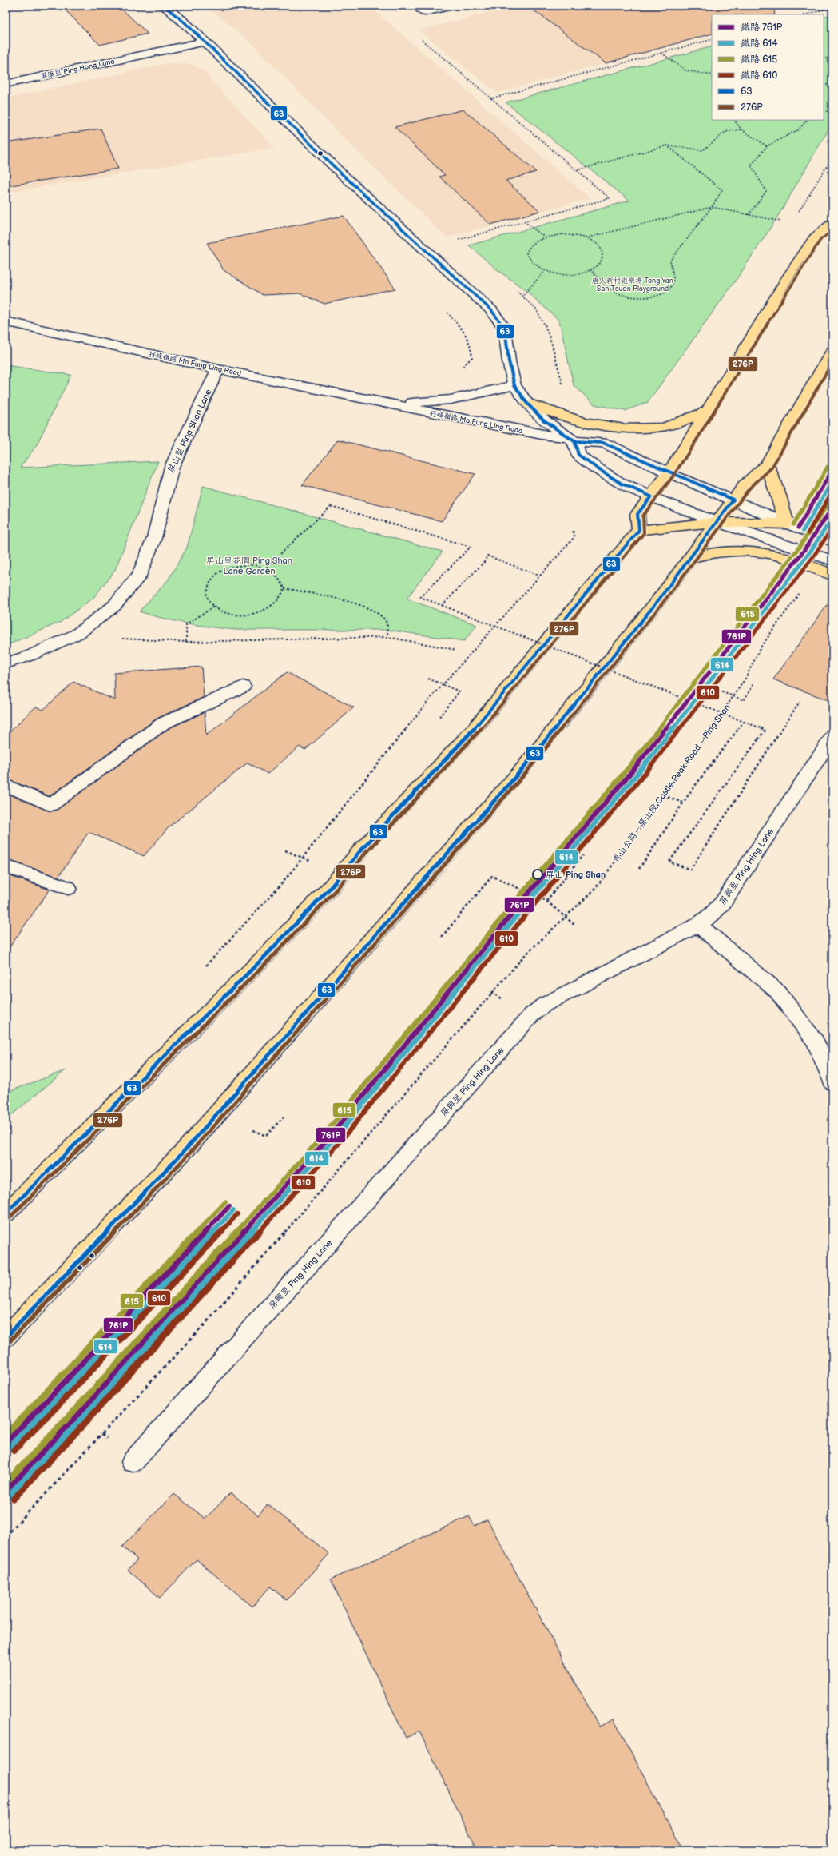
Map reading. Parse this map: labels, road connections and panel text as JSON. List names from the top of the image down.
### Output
{
  "streets": {
    "street": [
      "屏康里 Ping Hong Lane",
      "孖峰嶺路 Ma Fung Ling Road",
      "屏山里 Ping Shan Lane",
      "屏興里 Ping Hing Lane"
    ],
    "path": ["青山公路－屏山段 Castle Peak Road – Ping Shan"]
  },
  "crossings": [
    ["孖峰嶺路 Ma Fung Ling Road", "屏山里 Ping Shan Lane"]
  ],
  "parks": ["唐人新村遊樂場 Tong Yan San Tsuen Playground", "屏山里花園 Ping Shan Lane Garden"],
  "places": ["屏山 Ping Shan"],
  "lines": [
    "transit line 63",
    "transit line 276P",
    "rail line 615",
    "rail line 761P",
    "rail line 614",
    "rail line 610"
  ],
  "legend": [
    "鐵路 761P",
    "鐵路 614",
    "鐵路 615",
    "鐵路 610",
    "63",
    "276P"
  ]
}
